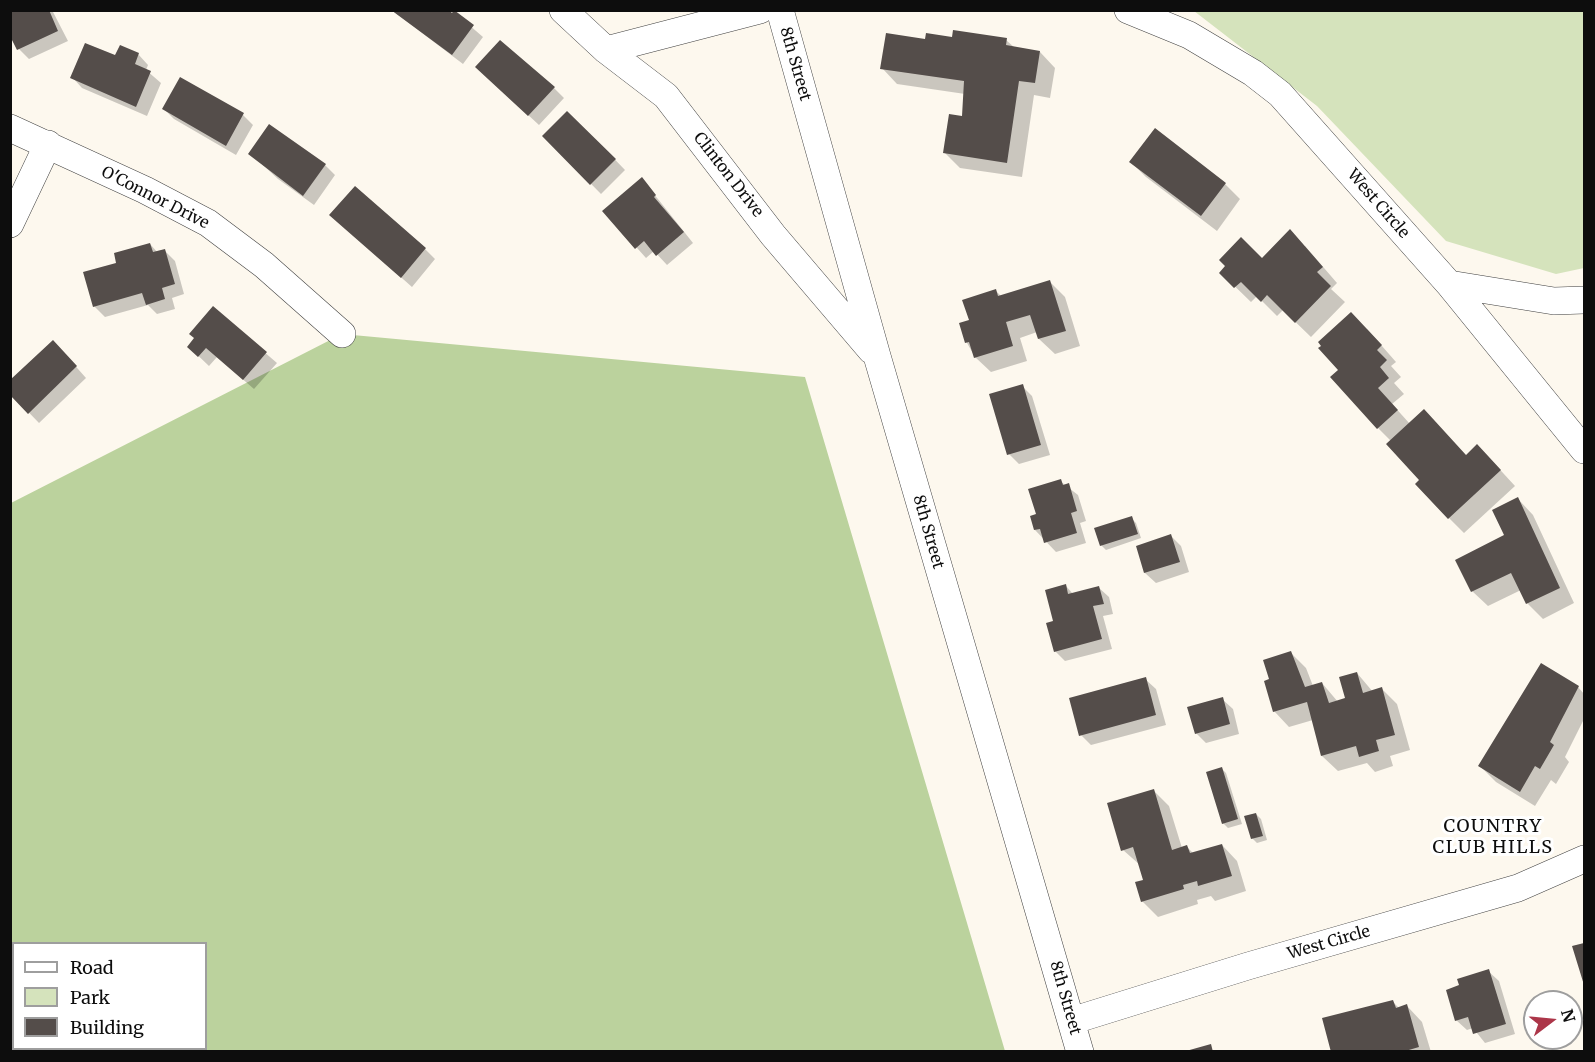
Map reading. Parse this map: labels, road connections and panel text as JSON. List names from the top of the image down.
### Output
{
  "streets": {
    "street": [
      "8th Street",
      "Clinton Drive",
      "O'Connor Drive",
      "West Circle"
    ]
  },
  "crossings": [
    ["8th Street", "Clinton Drive"],
    ["8th Street", "West Circle"]
  ],
  "districts": ["COUNTRY CLUB HILLS"],
  "legend": ["Road", "Park", "Building"],
  "north": "right"
}
